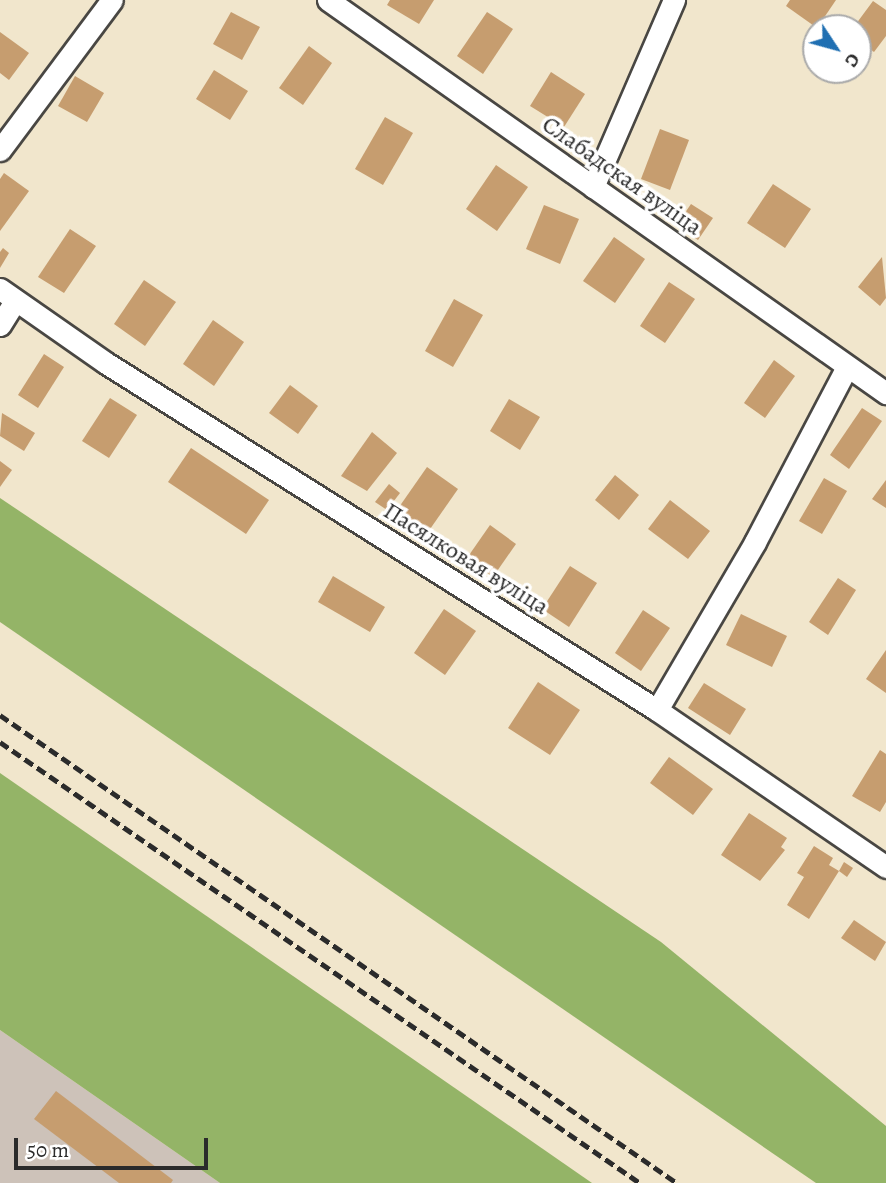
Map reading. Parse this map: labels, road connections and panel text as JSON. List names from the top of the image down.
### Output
{
  "streets": {
    "street": ["Слабадская вуліца", "Пасялковая вуліца"]
  },
  "scale_bar": "50 m",
  "north": "bottom right"
}
